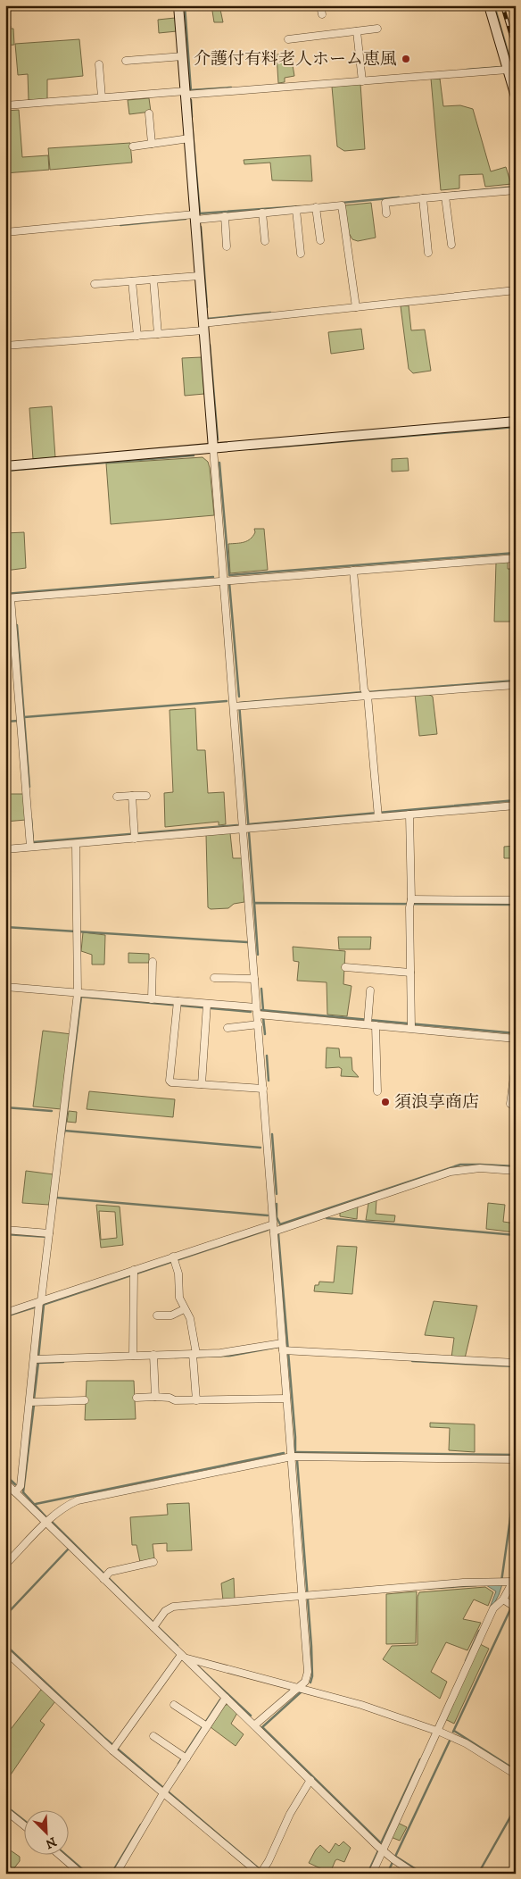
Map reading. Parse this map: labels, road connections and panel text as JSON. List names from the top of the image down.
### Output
{
  "places": ["介護付有料老人ホーム恵風", "須浪享商店"],
  "north": "bottom right"
}
